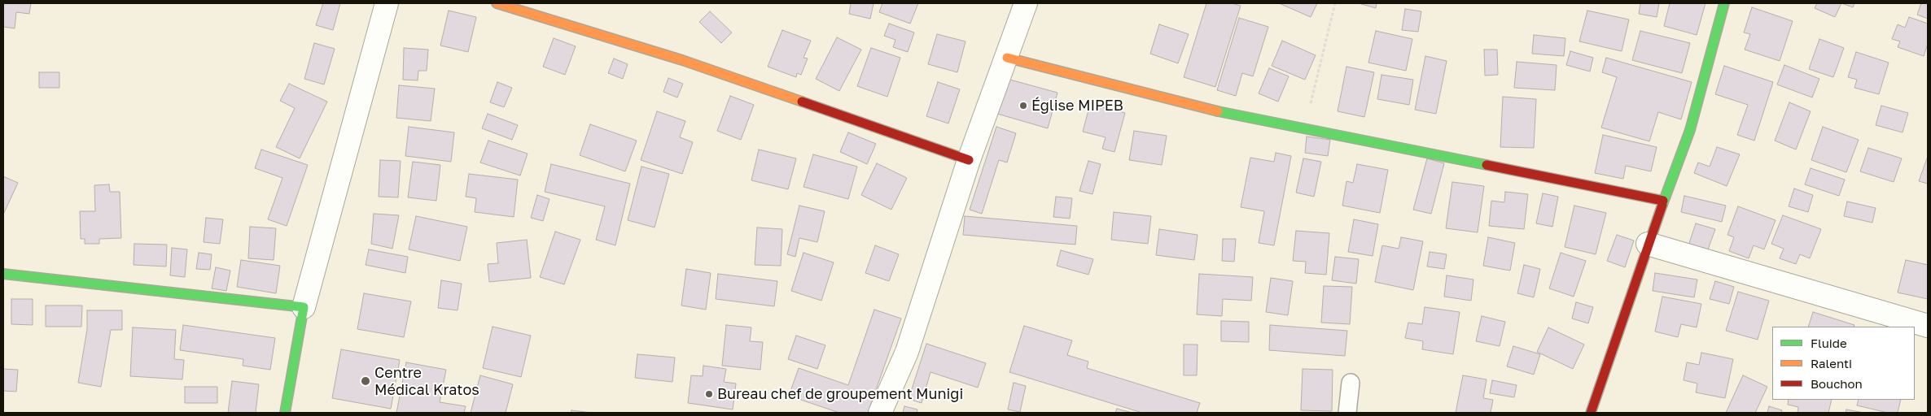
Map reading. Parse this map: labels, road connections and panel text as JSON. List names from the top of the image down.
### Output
{
  "places": ["Église MIPEB", "Centre Médical Kratos", "Bureau chef de groupement Munigi"],
  "legend": ["Fluide", "Ralenti", "Bouchon"]
}
